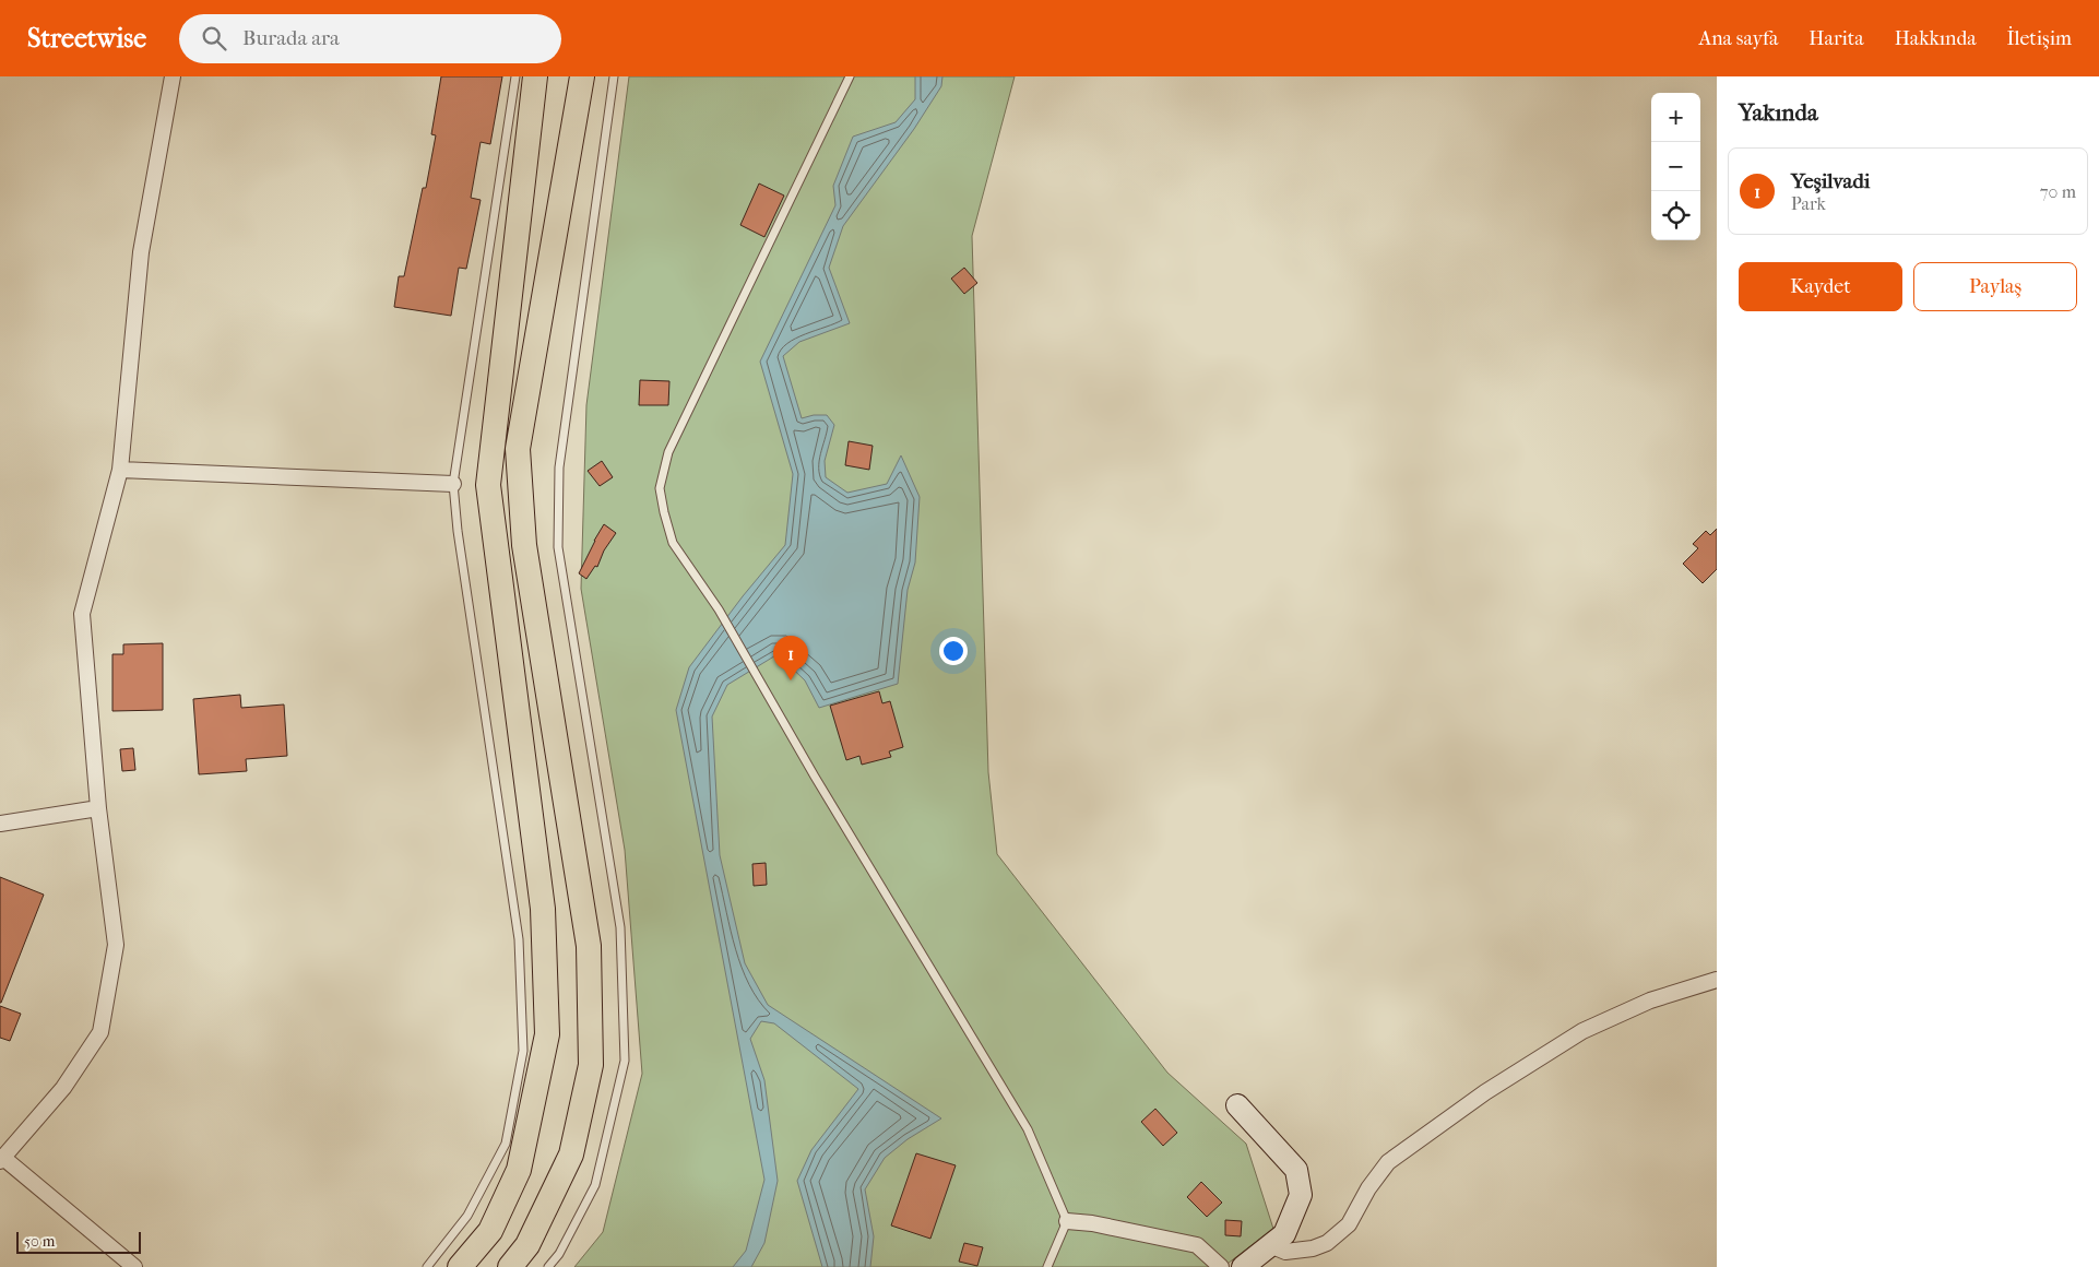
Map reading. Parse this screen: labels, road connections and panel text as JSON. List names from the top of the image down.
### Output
{
  "scale_bar": "50 m",
  "page": {
    "header": "Streetwise",
    "search": "Burada ara",
    "nav": [
      "Ana sayfa",
      "Harita",
      "Hakkında",
      "İletişim"
    ],
    "heading": "Yakında",
    "map_buttons": ["+", "−"],
    "list": [
      {
        "mark": "1",
        "name": "Yeşilvadi",
        "note": "Park",
        "value": "70 m"
      }
    ],
    "buttons": ["Kaydet", "Paylaş"],
    "pins": "1",
    "scale": "50 m"
  }
}
